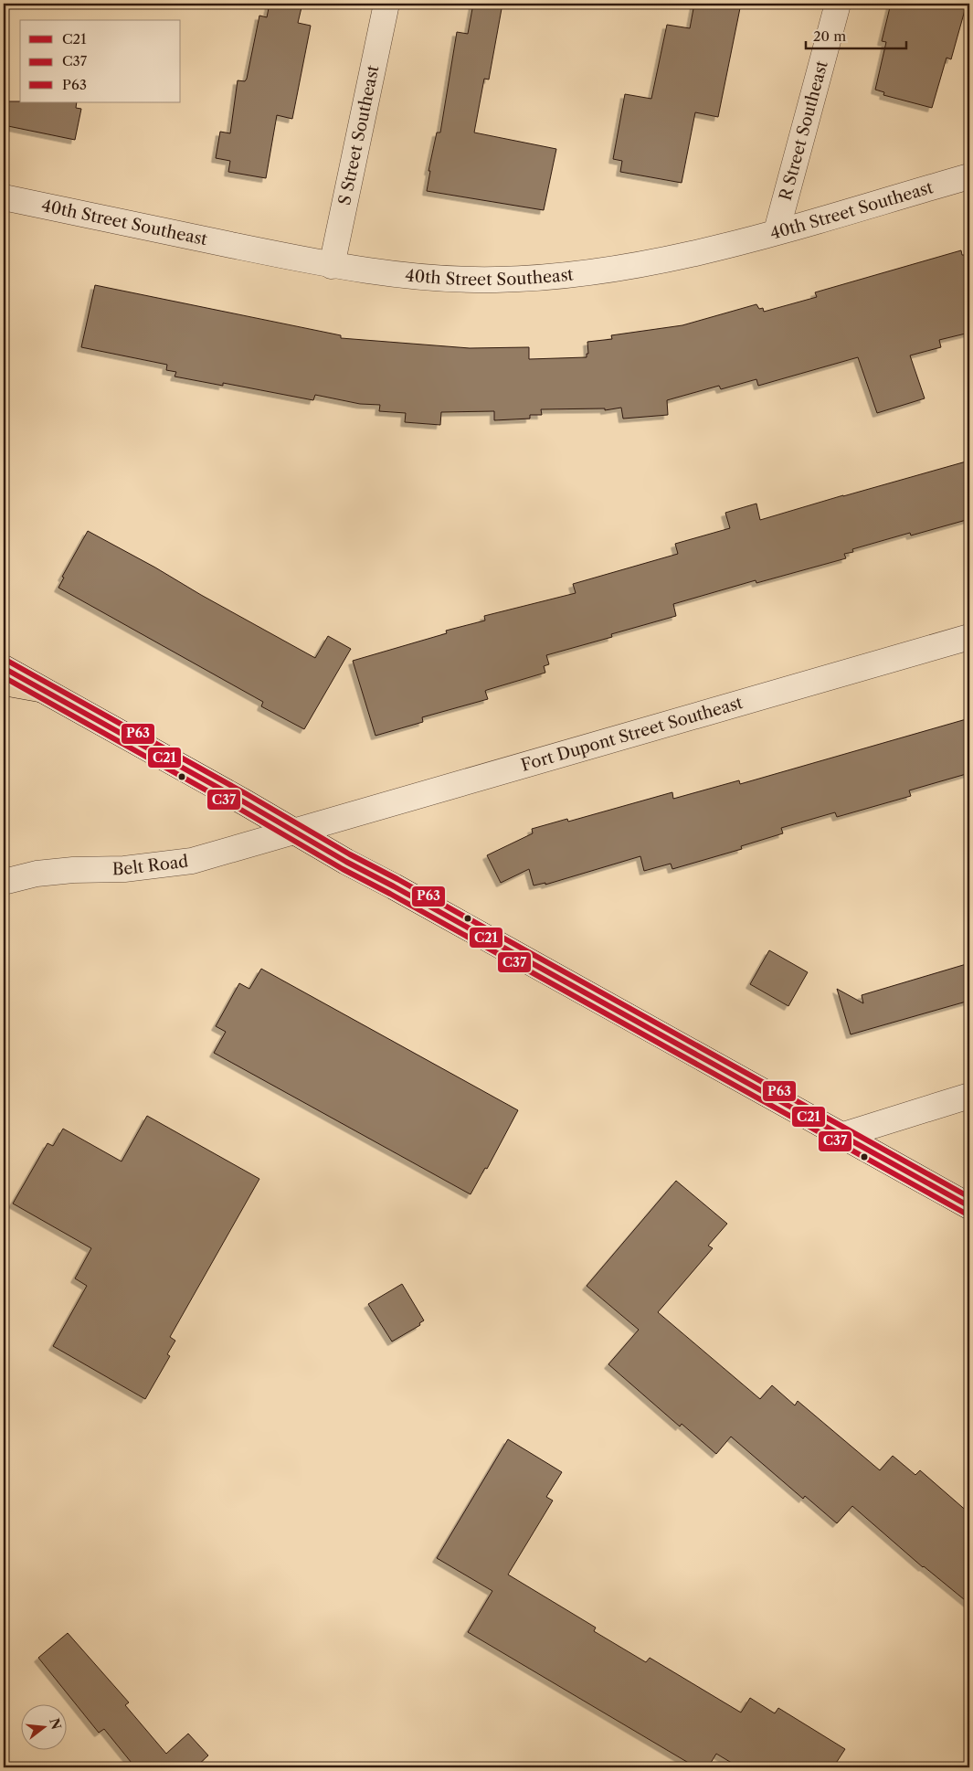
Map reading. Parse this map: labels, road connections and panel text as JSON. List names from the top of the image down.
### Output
{
  "streets": {
    "street": [
      "R Street Southeast",
      "S Street Southeast",
      "40th Street Southeast",
      "Fort Dupont Street Southeast",
      "Belt Road"
    ]
  },
  "crossings": [
    ["R Street Southeast", "40th Street Southeast"],
    ["S Street Southeast", "40th Street Southeast"],
    ["Fort Dupont Street Southeast", "Belt Road"]
  ],
  "lines": ["transit line P63", "transit line C21", "transit line C37"],
  "legend": ["C21", "C37", "P63"],
  "scale_bar": "20 m",
  "north": "right"
}
